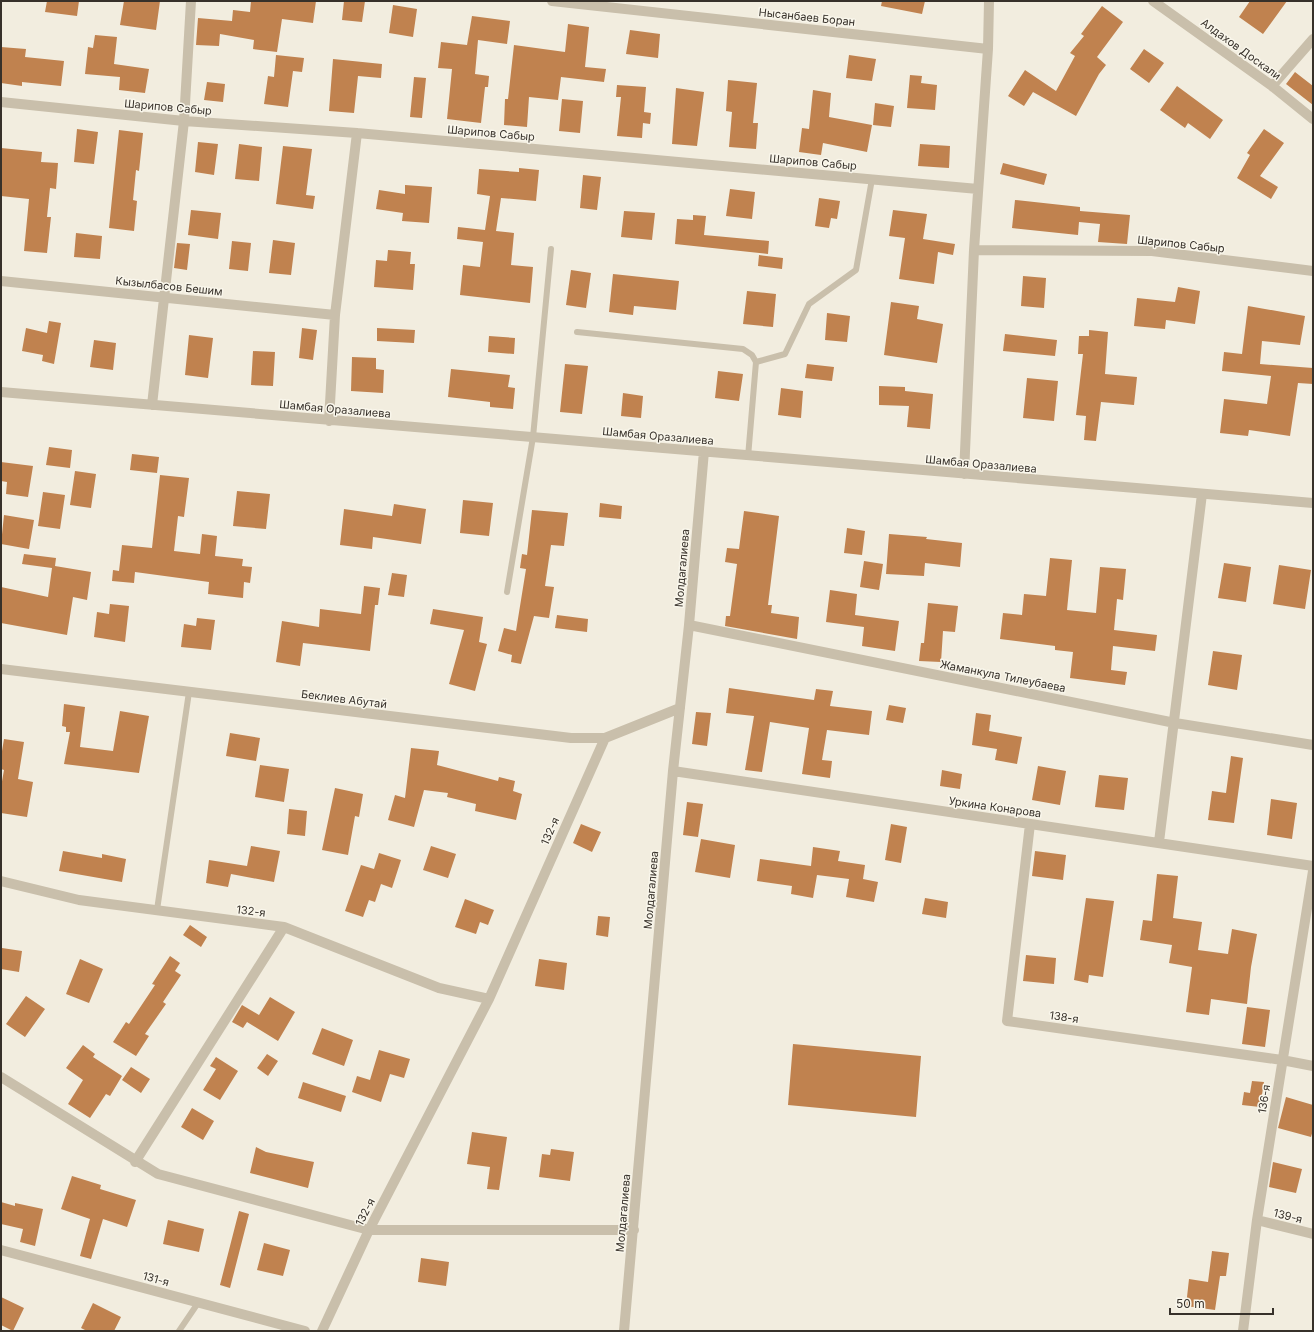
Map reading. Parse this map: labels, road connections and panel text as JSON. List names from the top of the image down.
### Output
{
  "streets": {
    "street": [
      "Нысанбаев Боран",
      "Алдахов Доскали",
      "Шарипов Сабыр",
      "Кызылбасов Бешим",
      "Шамбая Оразалиева",
      "Молдагалиева",
      "Жаманкула Тилеубаева",
      "Беклиев Абутай",
      "Уркина Конарова",
      "132-я",
      "138-я",
      "136-я",
      "139-я",
      "131-я"
    ]
  },
  "crossings": [
    ["Шамбая Оразалиева", "Молдагалиева"],
    ["Молдагалиева", "Жаманкула Тилеубаева"],
    ["Молдагалиева", "Беклиев Абутай"],
    ["Молдагалиева", "Уркина Конарова"],
    ["Беклиев Абутай", "132-я"],
    ["Уркина Конарова", "138-я"],
    ["138-я", "136-я"],
    ["136-я", "139-я"]
  ],
  "scale_bar": "50 m"
}
